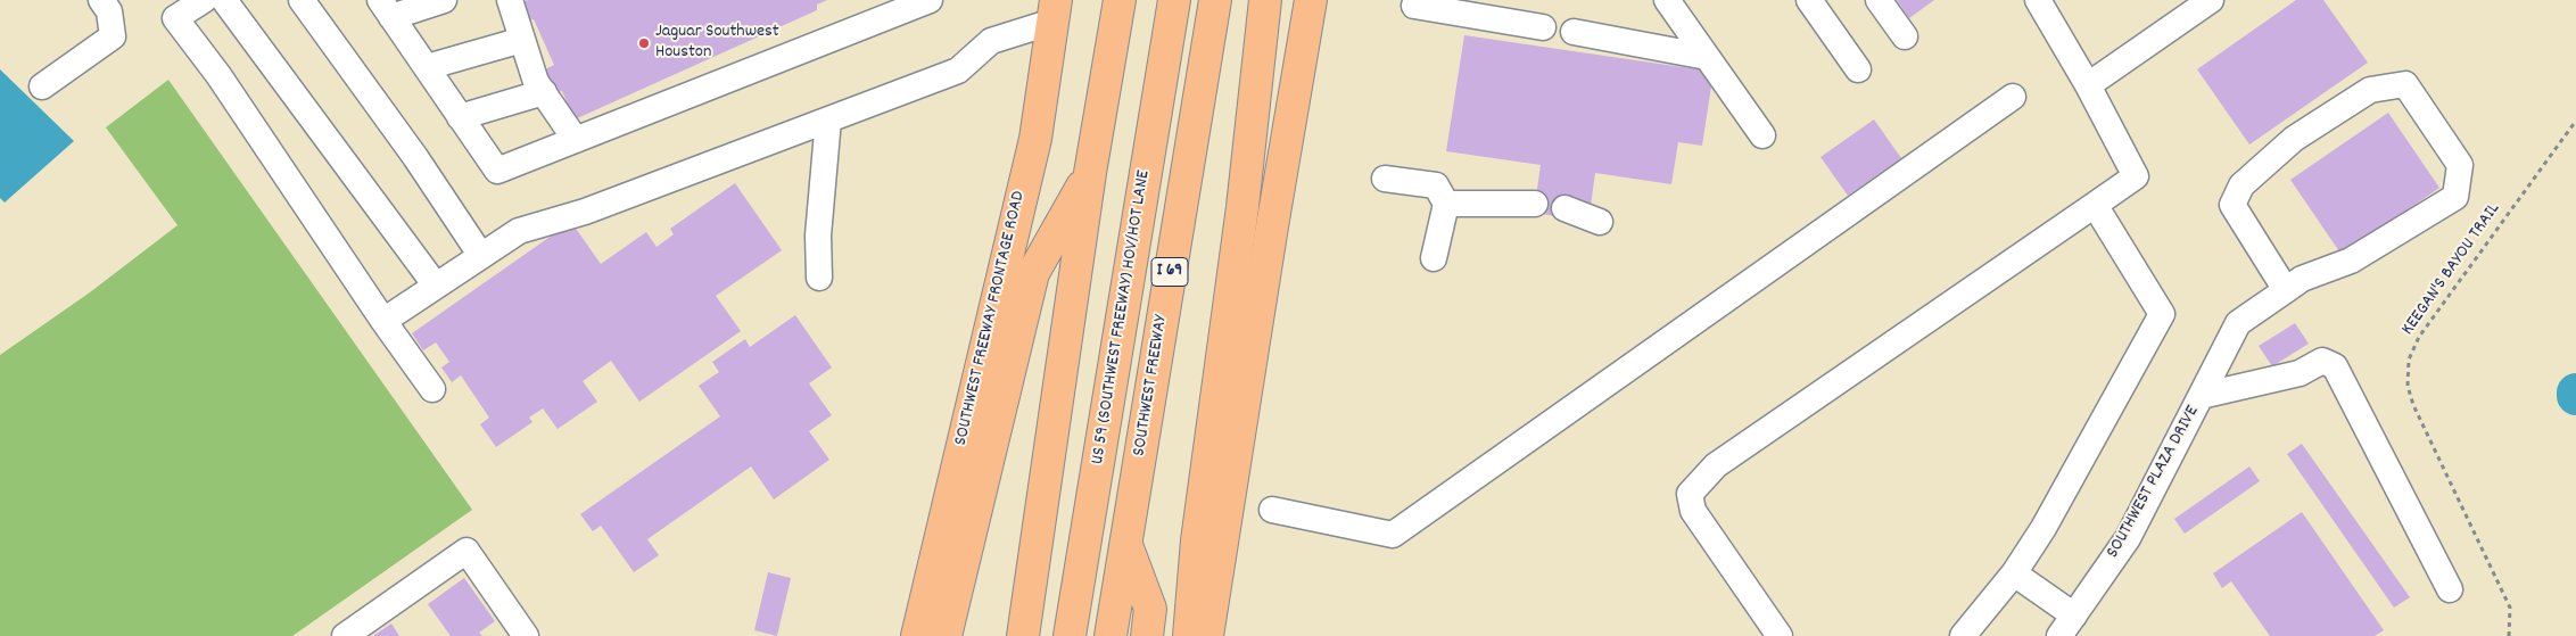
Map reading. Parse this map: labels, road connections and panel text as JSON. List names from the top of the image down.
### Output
{
  "streets": {
    "main road": [
      "I 69",
      "US 59 (SOUTHWEST FREEWAY) HOV/HOT LANE",
      "SOUTHWEST FREEWAY FRONTAGE ROAD",
      "SOUTHWEST FREEWAY"
    ],
    "street": ["SOUTHWEST PLAZA DRIVE"],
    "path": ["KEEGAN'S BAYOU TRAIL"]
  },
  "places": ["Jaguar Southwest Houston"]
}
